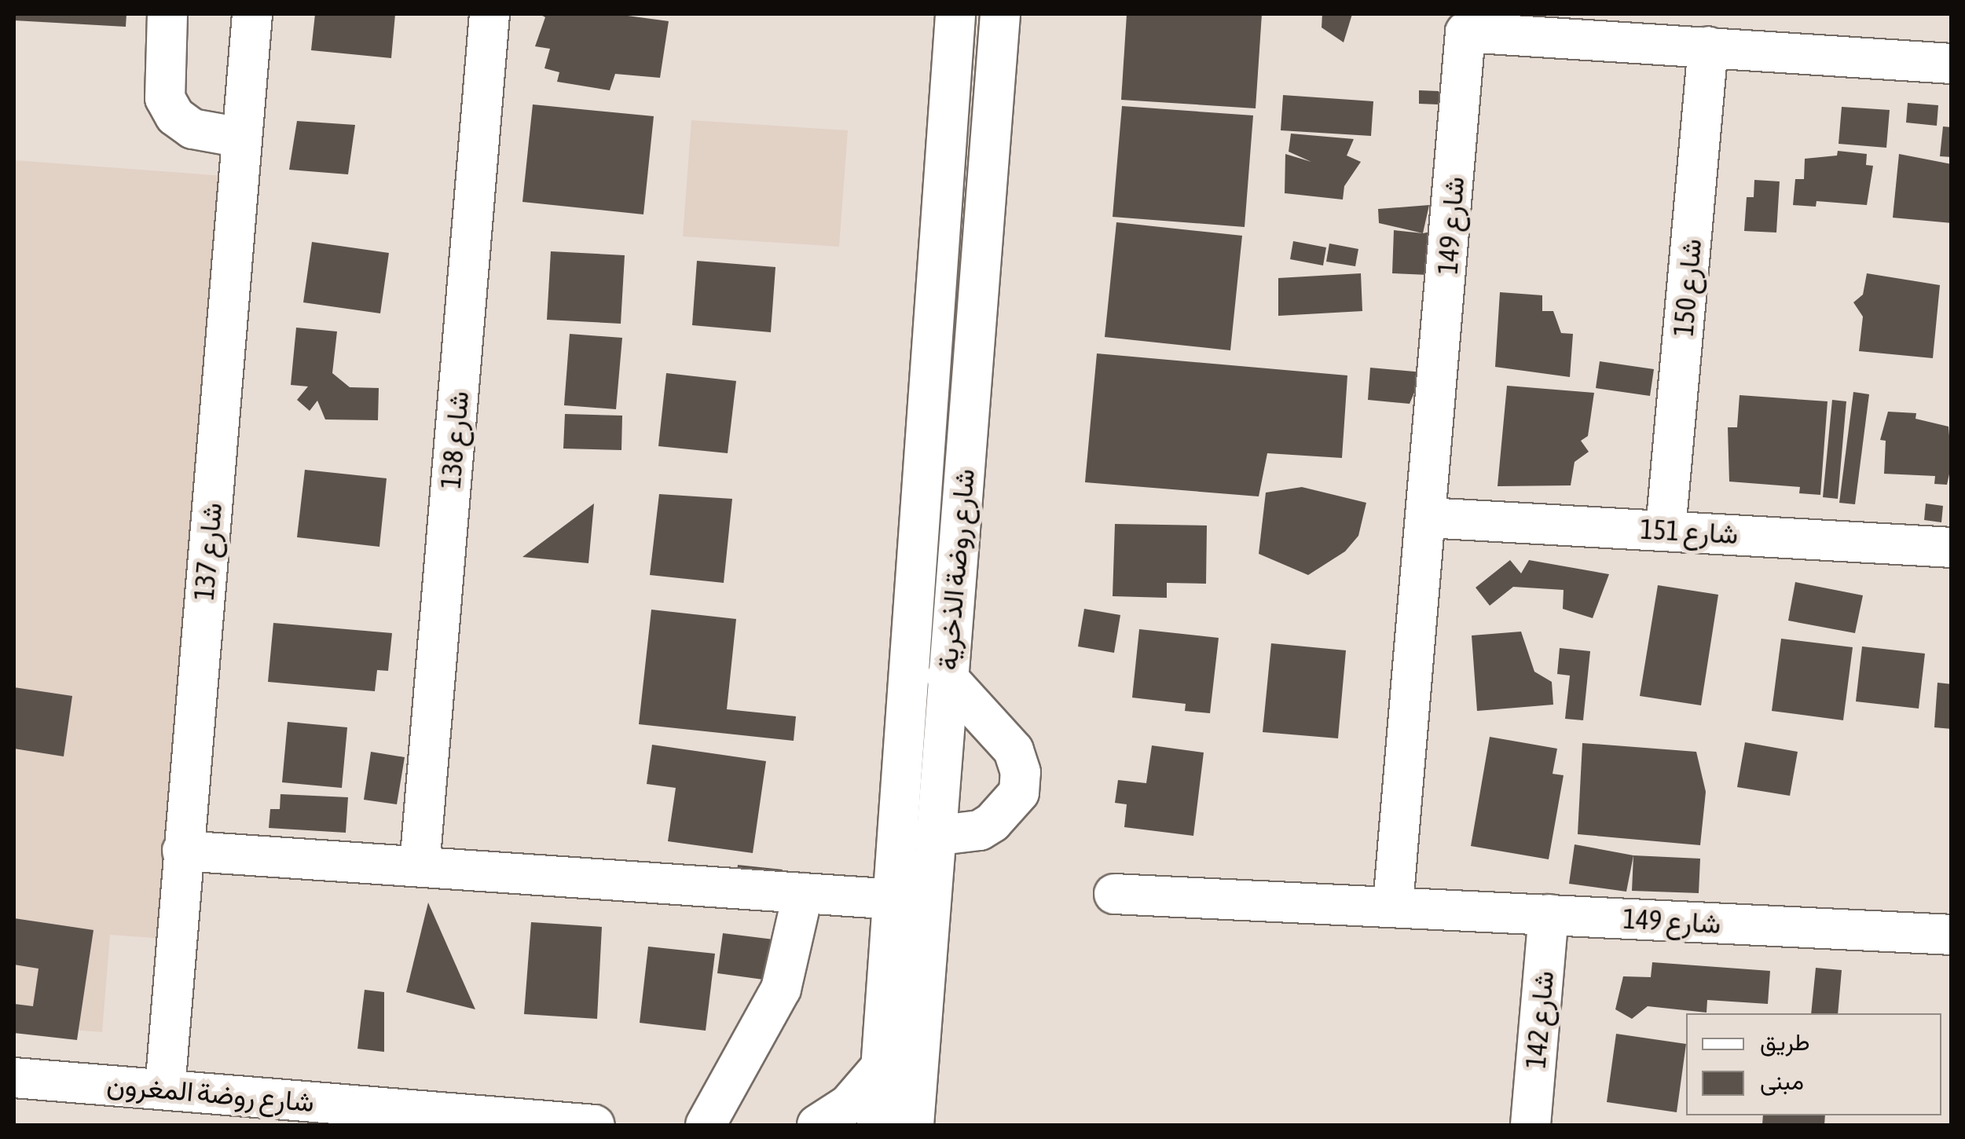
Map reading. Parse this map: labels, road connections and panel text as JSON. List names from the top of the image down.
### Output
{
  "streets": {
    "street": [
      "شارع 149",
      "شارع 150",
      "شارع 138",
      "شارع 151",
      "شارع 137",
      "شارع روضة الذخرية",
      "شارع 142",
      "شارع روضة المغرون"
    ]
  },
  "crossings": [
    ["شارع 149", "شارع 150"],
    ["شارع 149", "شارع 151"],
    ["شارع 149", "شارع 142"],
    ["شارع 150", "شارع 151"],
    ["شارع 137", "شارع روضة المغرون"]
  ],
  "legend": ["طريق", "مبنى"]
}
